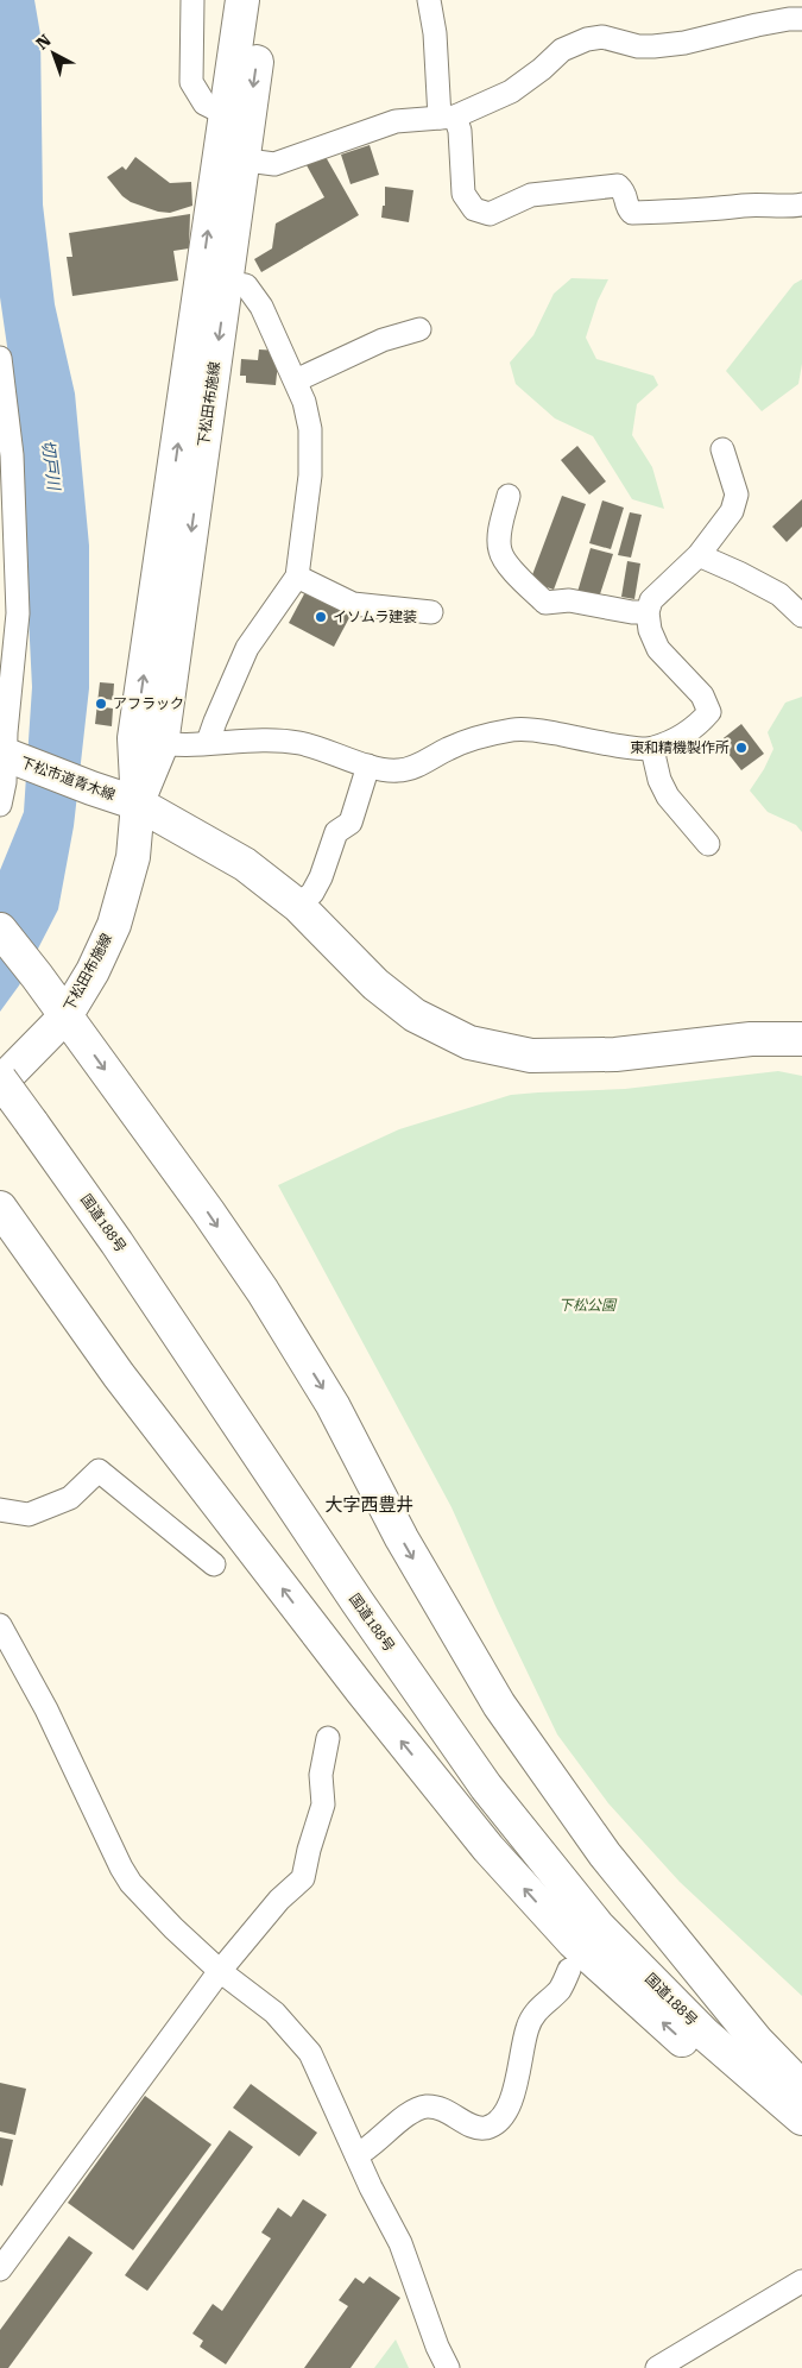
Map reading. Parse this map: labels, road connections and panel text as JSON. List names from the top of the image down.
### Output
{
  "streets": {
    "main road": ["下松田布施線", "下松市道青木線", "国道188号"]
  },
  "crossings": [
    ["下松田布施線", "下松市道青木線"],
    ["下松田布施線", "国道188号"]
  ],
  "districts": ["大字西豊井"],
  "water": ["切戸川"],
  "parks": ["下松公園"],
  "places": ["イソムラ建装", "アフラック", "東和精機製作所"],
  "north": "top left"
}
